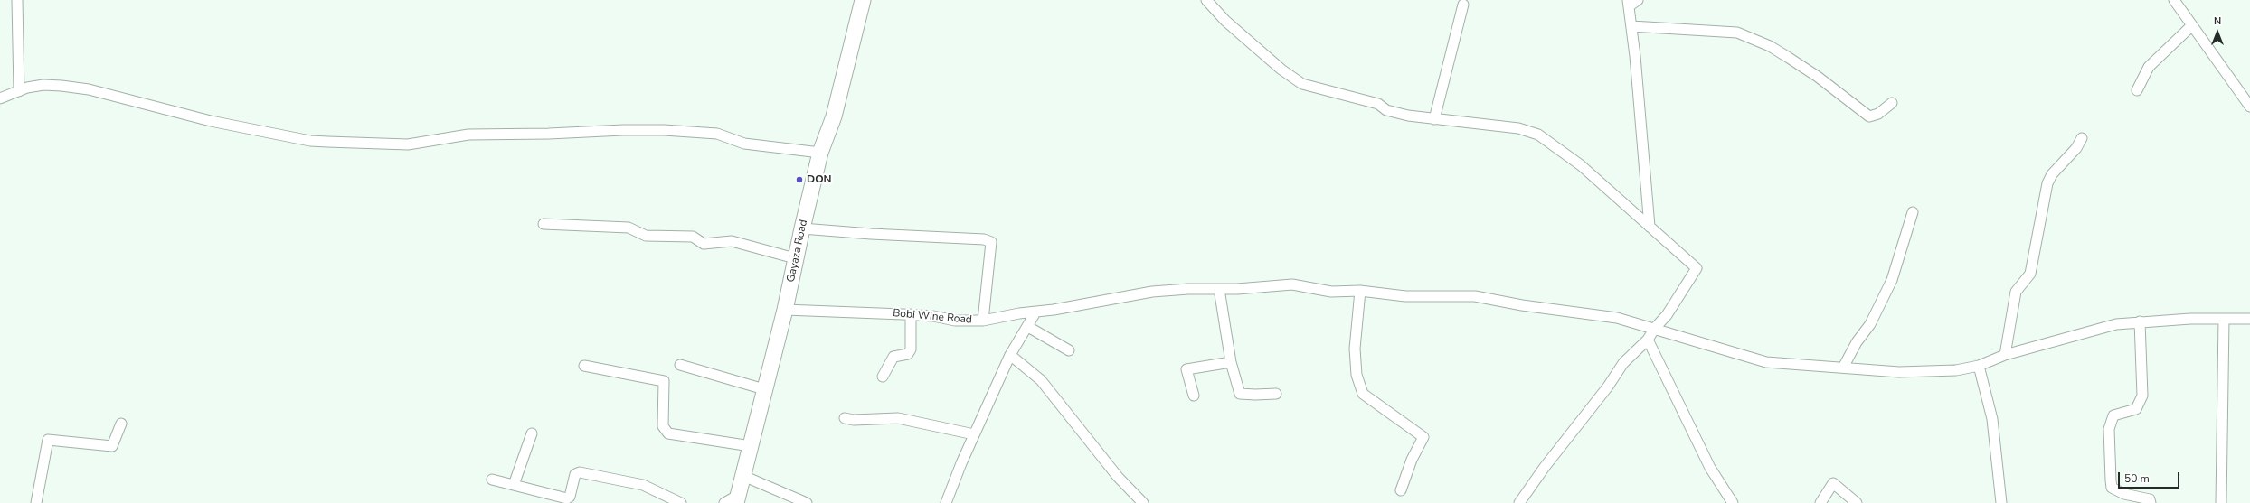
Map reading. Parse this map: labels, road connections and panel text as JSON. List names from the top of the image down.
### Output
{
  "streets": {
    "main road": ["Gayaza Road"],
    "street": ["Bobi Wine Road"]
  },
  "crossings": [
    ["Gayaza Road", "Bobi Wine Road"]
  ],
  "places": ["DON"],
  "scale_bar": "50 m",
  "north": "top"
}
